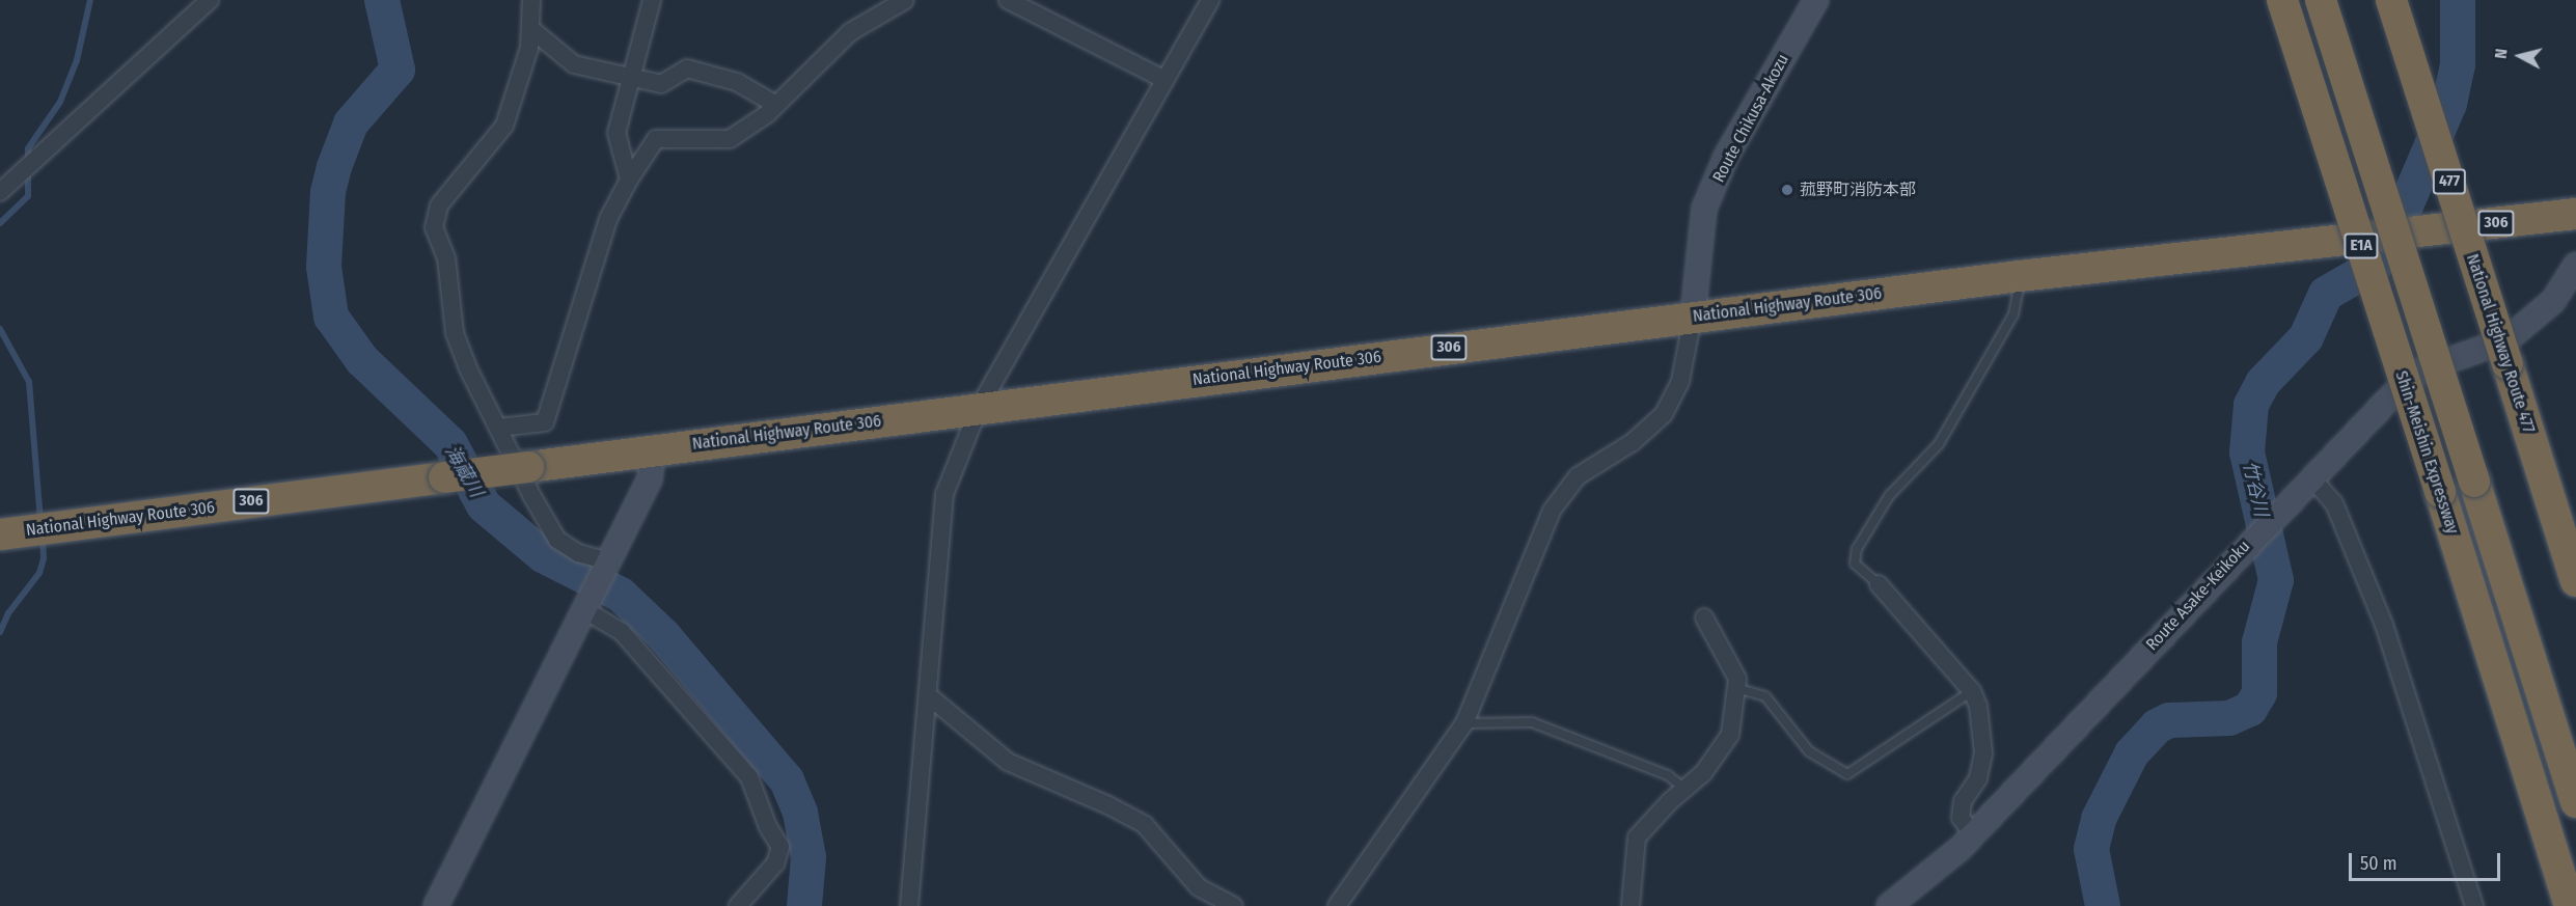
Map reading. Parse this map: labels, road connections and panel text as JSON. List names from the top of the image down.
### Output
{
  "streets": {
    "highway": [
      "477",
      "306",
      "E1A",
      "National Highway Route 306",
      "National Highway Route 477",
      "Shin-Meishin Expressway"
    ],
    "main road": ["Route Chikusa-Akozu", "Route Asake-Keikoku"]
  },
  "crossings": [
    ["Route Chikusa-Akozu", "National Highway Route 306"]
  ],
  "water": ["海蔵川", "竹谷川"],
  "places": ["菰野町消防本部"],
  "scale_bar": "50 m",
  "north": "left"
}
